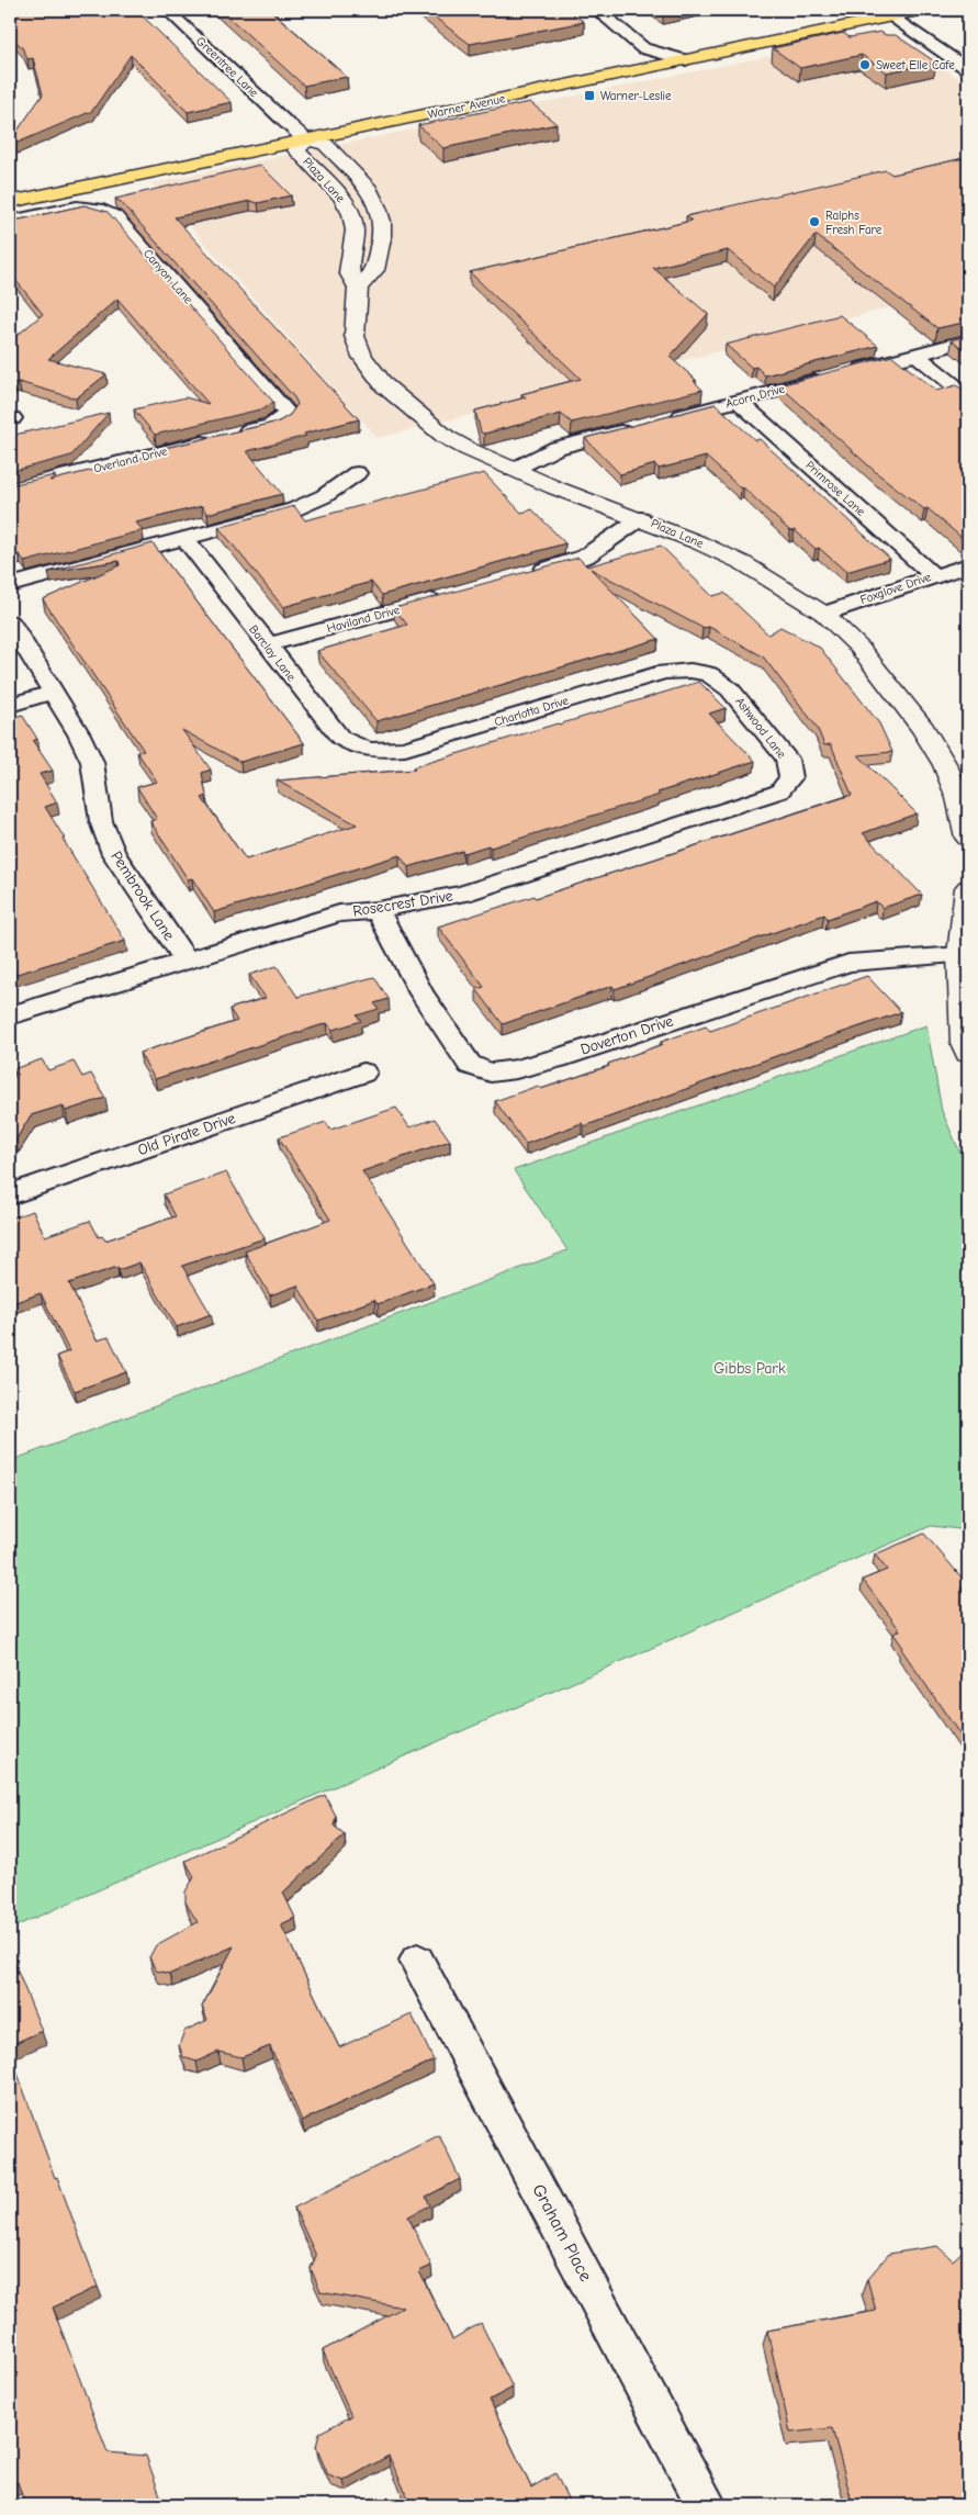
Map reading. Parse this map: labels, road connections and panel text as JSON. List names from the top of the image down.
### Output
{
  "streets": {
    "main road": ["Warner Avenue"],
    "street": [
      "Greentree Lane",
      "Plaza Lane",
      "Canyon Lane",
      "Acorn Drive",
      "Overland Drive",
      "Primrose Lane",
      "Foxglove Drive",
      "Haviland Drive",
      "Barclay Lane",
      "Charlotta Drive",
      "Ashwood Lane",
      "Pembrook Lane",
      "Rosecrest Drive",
      "Doverton Drive",
      "Old Pirate Drive",
      "Graham Place"
    ]
  },
  "crossings": [
    ["Greentree Lane", "Plaza Lane"],
    ["Warner Avenue", "Plaza Lane"],
    ["Plaza Lane", "Foxglove Drive"],
    ["Canyon Lane", "Overland Drive"],
    ["Acorn Drive", "Primrose Lane"],
    ["Primrose Lane", "Foxglove Drive"],
    ["Haviland Drive", "Barclay Lane"],
    ["Barclay Lane", "Charlotta Drive"],
    ["Charlotta Drive", "Ashwood Lane"],
    ["Ashwood Lane", "Rosecrest Drive"],
    ["Pembrook Lane", "Rosecrest Drive"],
    ["Rosecrest Drive", "Doverton Drive"]
  ],
  "parks": ["Gibbs Park"],
  "places": {
    "other": ["Sweet Elle Cafe", "Ralphs Fresh Fare"],
    "transit": ["Warner-Leslie"]
  }
}
